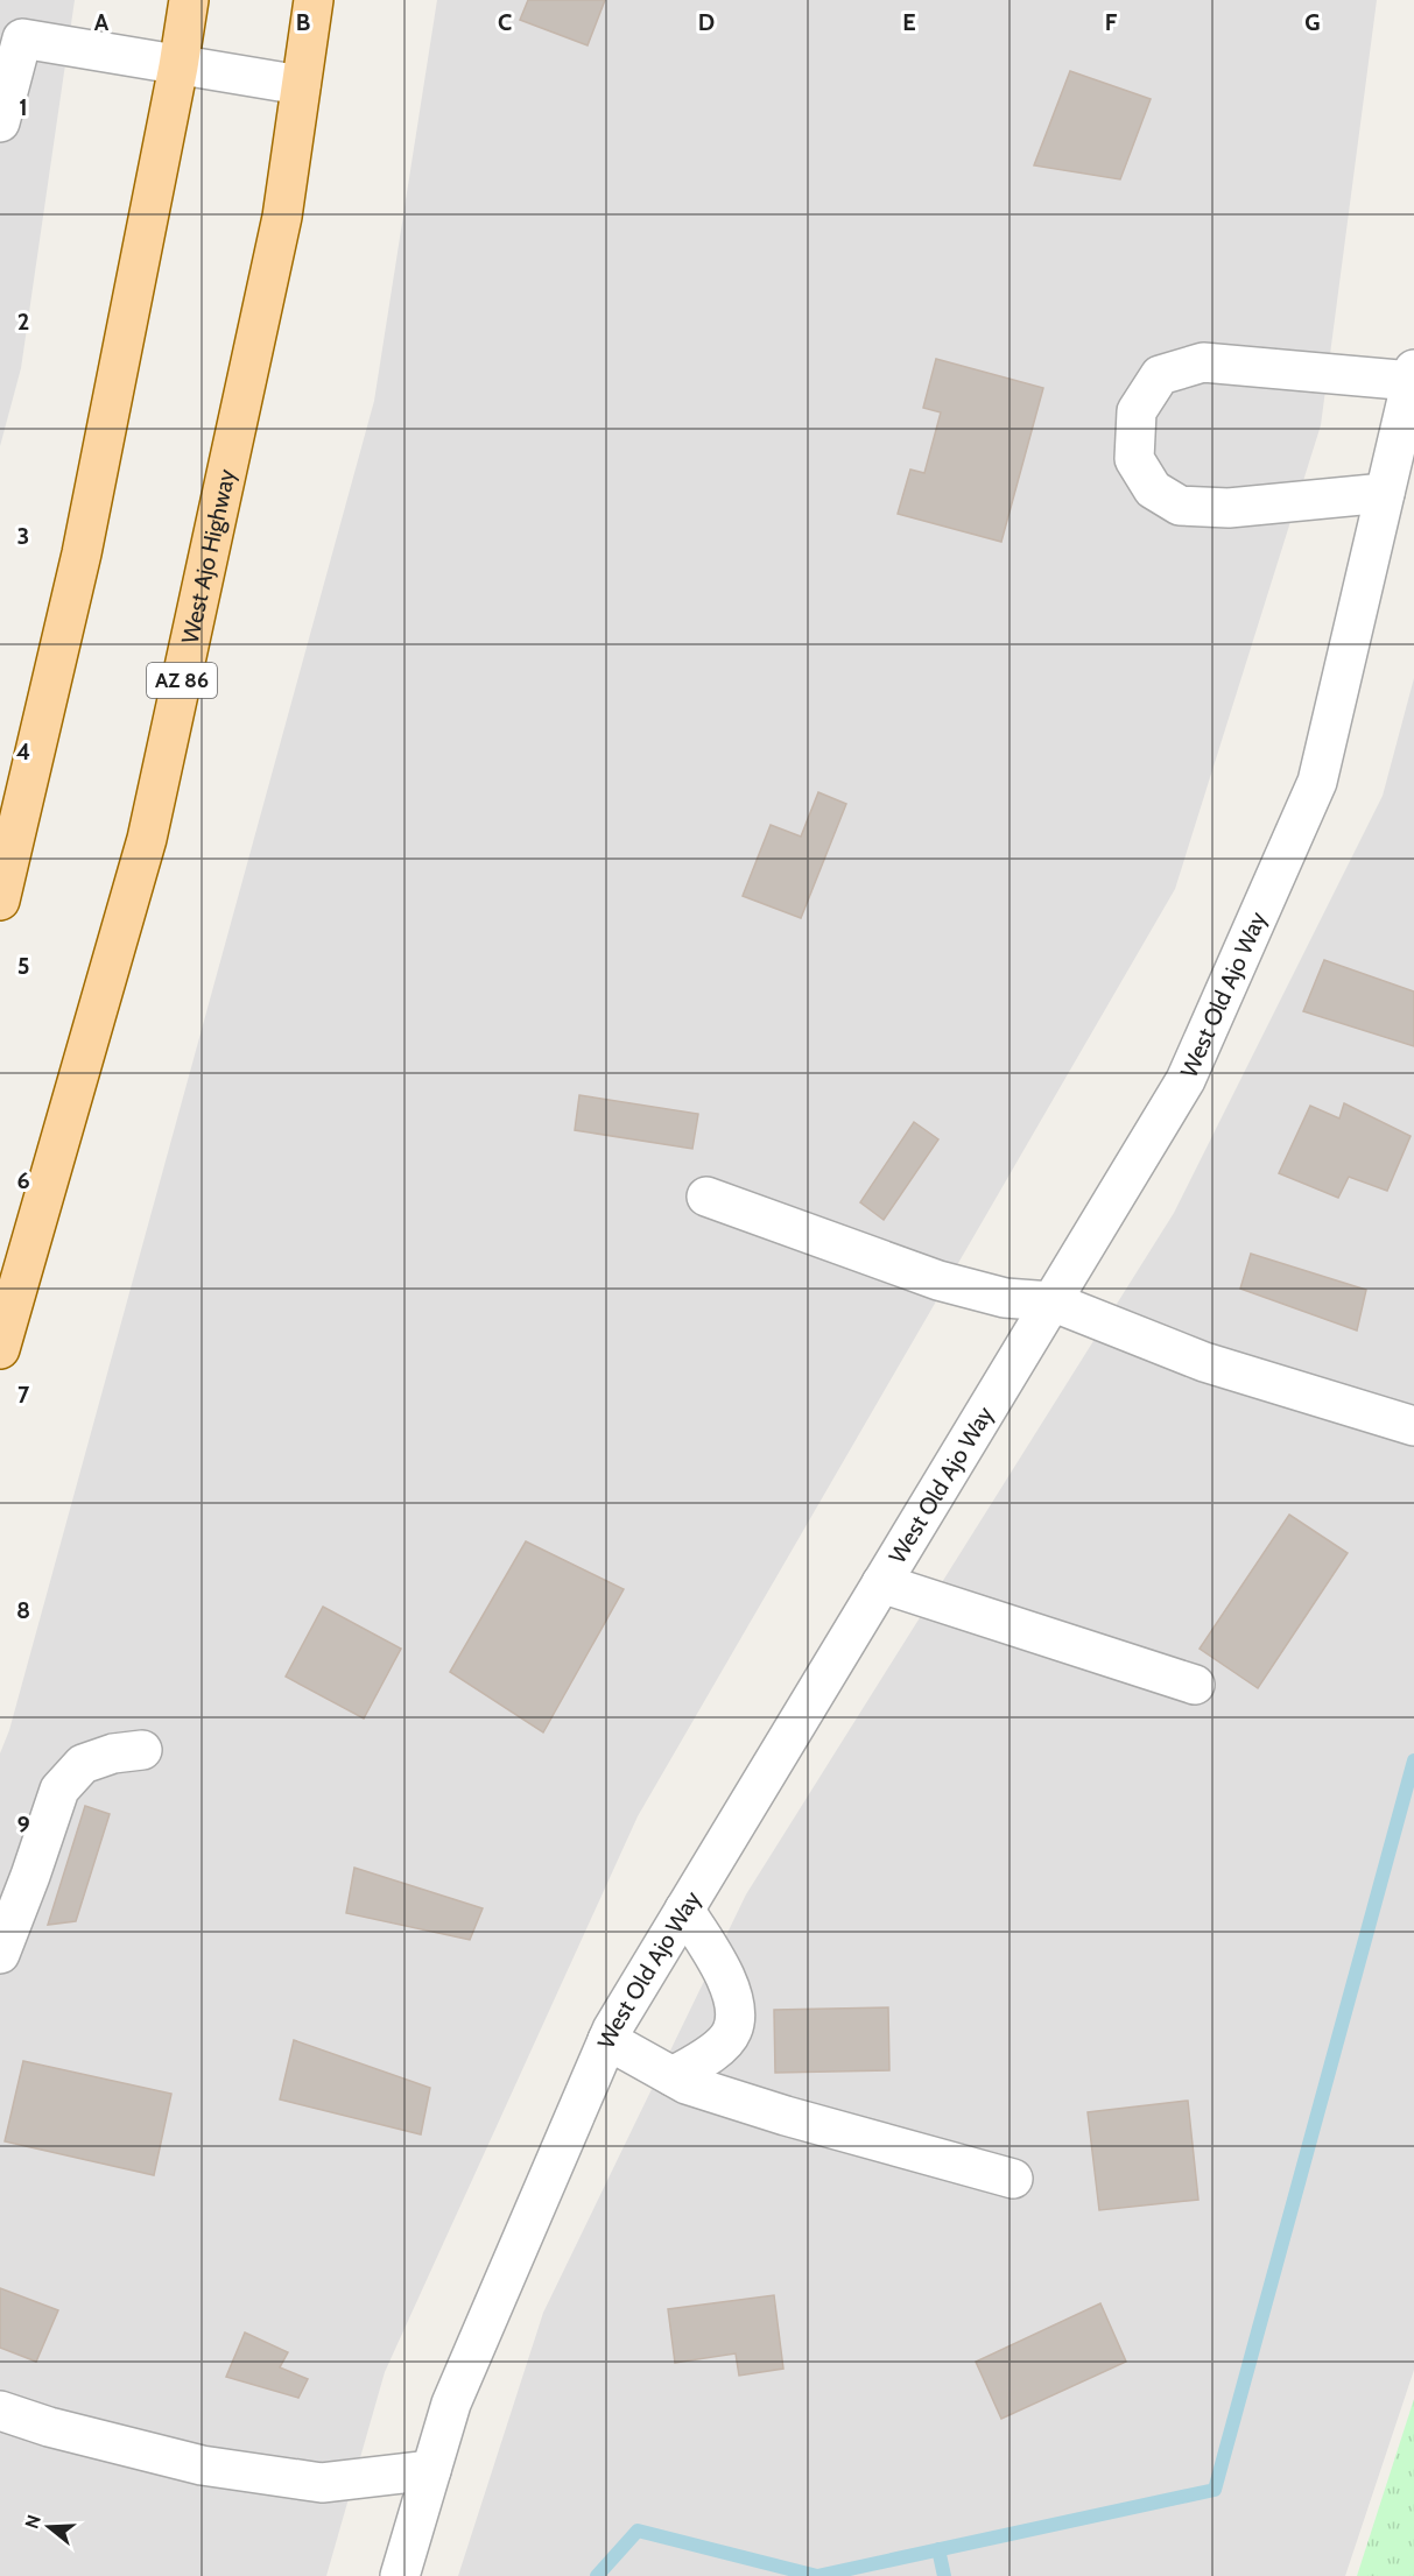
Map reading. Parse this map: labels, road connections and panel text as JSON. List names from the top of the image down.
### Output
{
  "streets": {
    "main road": ["West Ajo Highway", "AZ 86"],
    "street": ["West Old Ajo Way"]
  },
  "north": "left",
  "grid": {
    "columns": [
      "A",
      "B",
      "C",
      "D",
      "E",
      "F",
      "G"
    ],
    "rows": [
      "1",
      "2",
      "3",
      "4",
      "5",
      "6",
      "7",
      "8",
      "9"
    ]
  }
}
